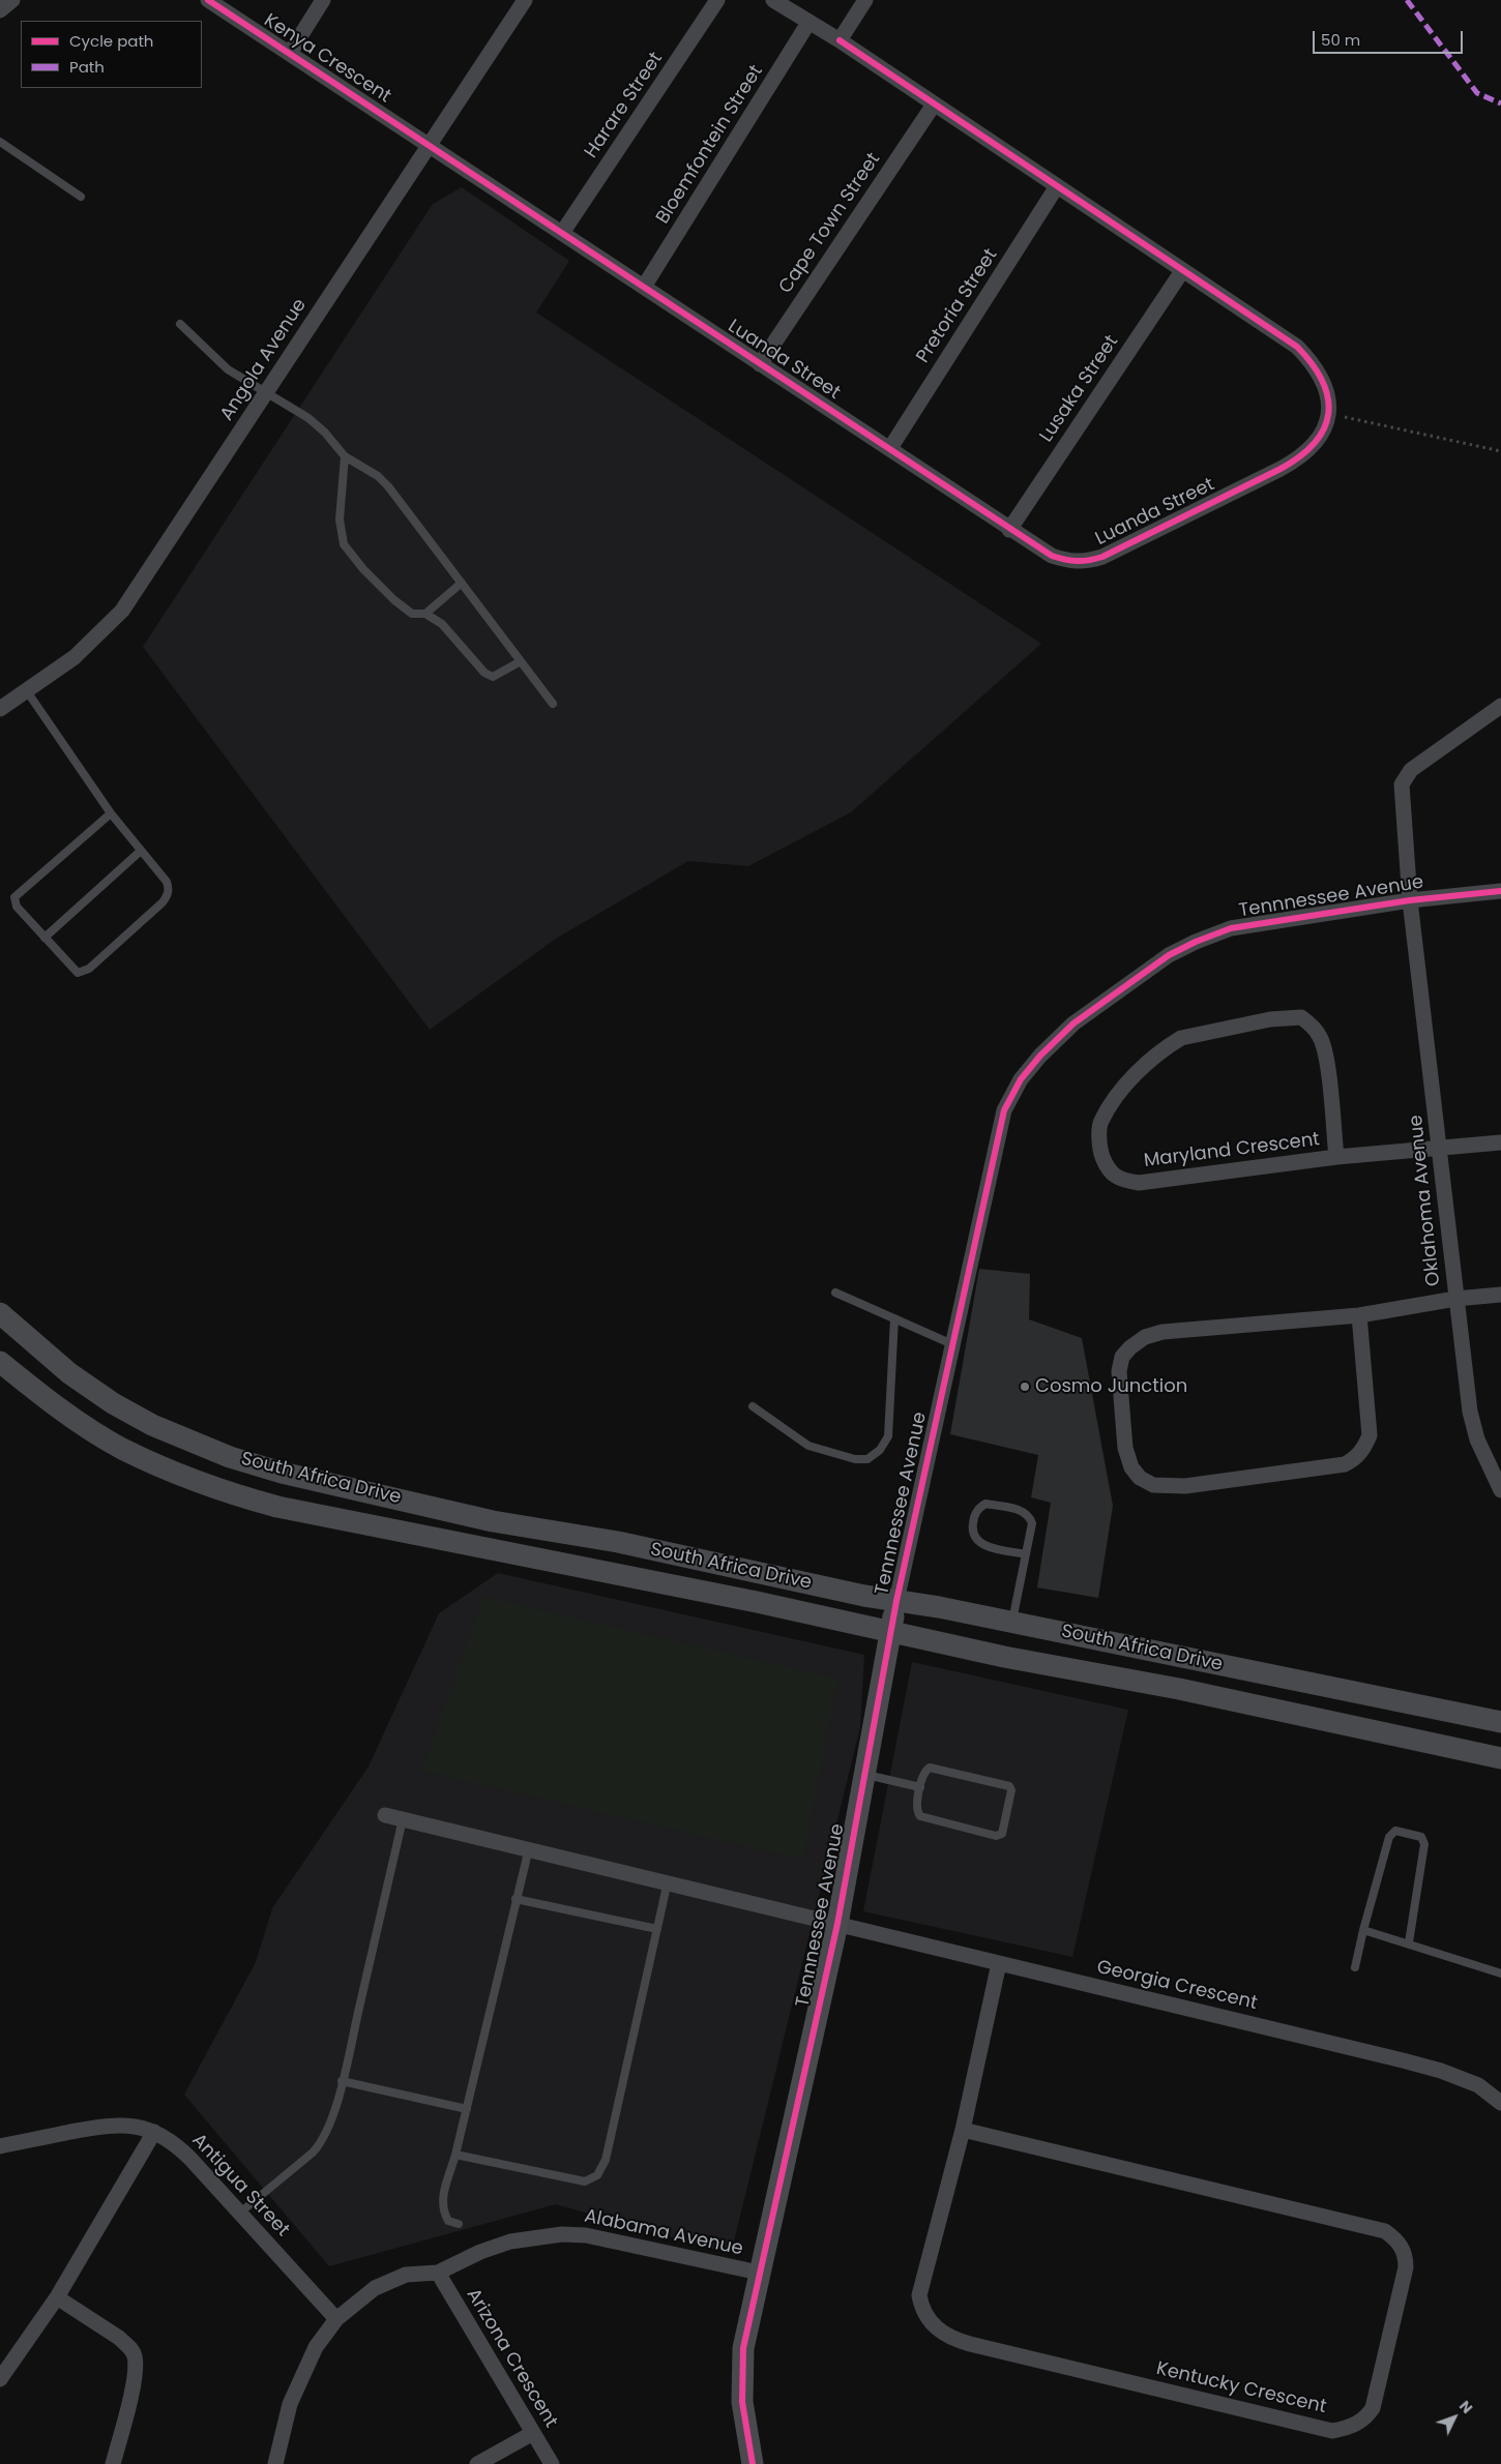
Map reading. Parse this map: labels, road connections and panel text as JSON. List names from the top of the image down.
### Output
{
  "streets": {
    "street": [
      "Kenya Crescent",
      "Harare Street",
      "Bloemfontein Street",
      "Cape Town Street",
      "Pretoria Street",
      "Angola Avenue",
      "Luanda Street",
      "Lusaka Street",
      "Tennnessee Avenue",
      "Maryland Crescent",
      "Oklahoma Avenue",
      "South Africa Drive",
      "Georgia Crescent",
      "Antigua Street",
      "Alabama Avenue",
      "Arizona Crescent",
      "Kentucky Crescent"
    ]
  },
  "crossings": [
    ["Kenya Crescent", "Angola Avenue"],
    ["Kenya Crescent", "Luanda Street"],
    ["Harare Street", "Luanda Street"],
    ["Bloemfontein Street", "Luanda Street"],
    ["Cape Town Street", "Luanda Street"],
    ["Pretoria Street", "Luanda Street"],
    ["Angola Avenue", "Luanda Street"],
    ["Luanda Street", "Lusaka Street"],
    ["Tennnessee Avenue", "Oklahoma Avenue"],
    ["Tennnessee Avenue", "South Africa Drive"],
    ["Tennnessee Avenue", "Georgia Crescent"],
    ["Tennnessee Avenue", "Alabama Avenue"],
    ["Maryland Crescent", "Oklahoma Avenue"],
    ["Georgia Crescent", "Kentucky Crescent"],
    ["Antigua Street", "Alabama Avenue"],
    ["Alabama Avenue", "Arizona Crescent"]
  ],
  "places": ["Cosmo Junction"],
  "legend": ["Cycle path", "Path"],
  "scale_bar": "50 m",
  "north": "top right"
}
